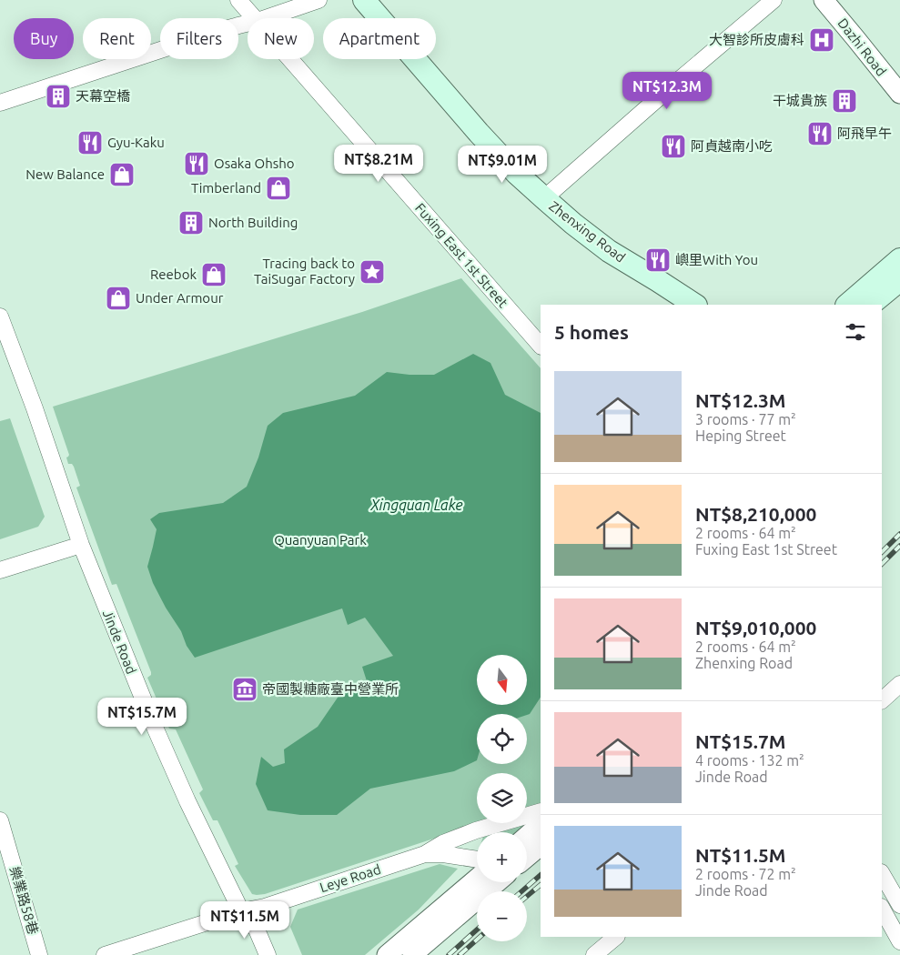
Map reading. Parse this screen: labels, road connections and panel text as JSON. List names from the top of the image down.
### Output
{
  "streets": {
    "main road": ["Zhenxing Road"],
    "street": [
      "Dazhi Road",
      "Fuxing East 1st Street",
      "Jinde Road",
      "Leye Road",
      "樂業路58巷"
    ]
  },
  "crossings": [
    ["Jinde Road", "Leye Road"]
  ],
  "water": ["Xingquan Lake"],
  "parks": ["Quanyuan Park"],
  "places": {
    "hospital": ["大智診所皮膚科"],
    "building": ["天幕空橋", "干城貴族", "North Building"],
    "restaurant": [
      "阿飛早午",
      "Gyu-Kaku",
      "阿貞越南小吃",
      "Osaka Ohsho",
      "嶼里With You"
    ],
    "shop": [
      "New Balance",
      "Timberland",
      "Reebok",
      "Under Armour"
    ],
    "place": ["Tracing back to TaiSugar Factory"],
    "museum": ["帝國製糖廠臺中營業所"]
  },
  "north": "bottom",
  "page": {
    "chip": [
      "Buy",
      "Rent",
      "Filters",
      "New",
      "Apartment"
    ],
    "price": [
      "NT$12.3M",
      "NT$8.21M",
      "NT$9.01M",
      "NT$15.7M",
      "NT$11.5M"
    ],
    "heading": "5 homes",
    "list": [
      {
        "name": "NT$12.3M",
        "note": "3 rooms · 77 m² · Heping Street"
      },
      {
        "name": "NT$8,210,000",
        "note": "2 rooms · 64 m² · Fuxing East 1st Street"
      },
      {
        "name": "NT$9,010,000",
        "note": "2 rooms · 64 m² · Zhenxing Road"
      },
      {
        "name": "NT$15.7M",
        "note": "4 rooms · 132 m² · Jinde Road"
      },
      {
        "name": "NT$11.5M",
        "note": "2 rooms · 72 m² · Jinde Road"
      }
    ],
    "map_buttons": ["+", "−"]
  }
}
